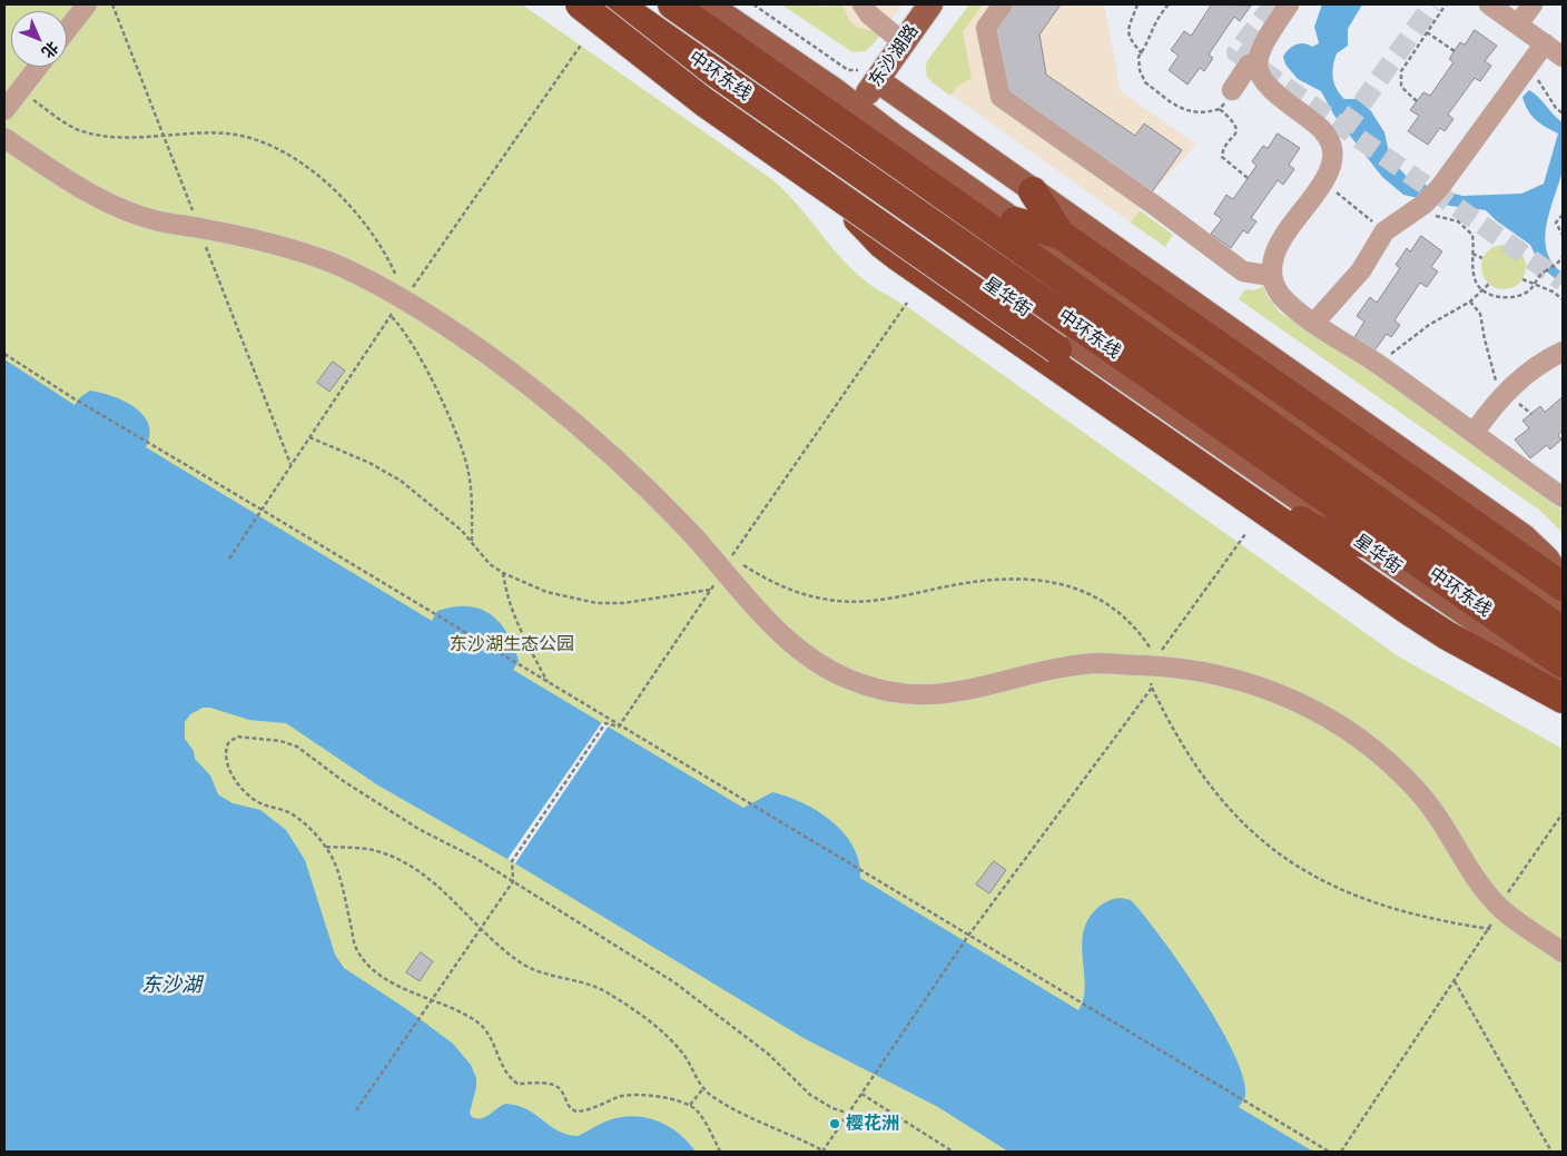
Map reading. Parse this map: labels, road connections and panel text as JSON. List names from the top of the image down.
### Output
{
  "streets": {
    "highway": ["中环东线"],
    "main road": ["东沙湖路", "星华街"]
  },
  "water": ["东沙湖"],
  "parks": ["东沙湖生态公园"],
  "places": ["樱花洲"],
  "north": "bottom right"
}
